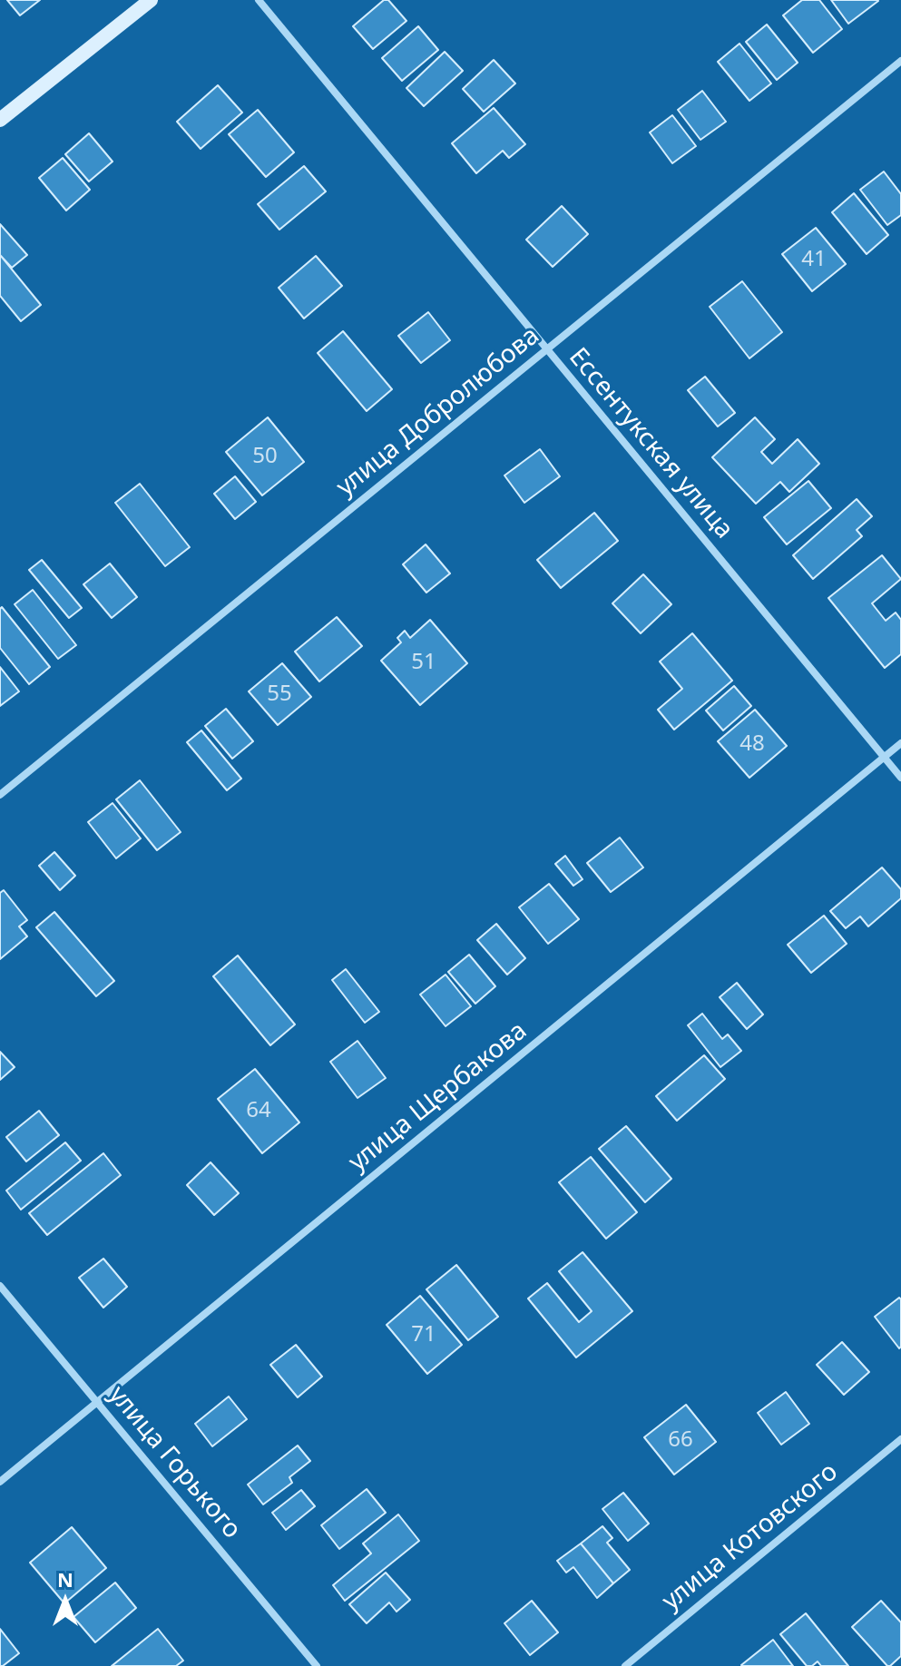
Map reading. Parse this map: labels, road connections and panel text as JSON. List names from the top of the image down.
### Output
{
  "streets": {
    "street": [
      "улица Добролюбова",
      "Ессентукская улица",
      "улица Щербакова",
      "улица Горького",
      "улица Котовского"
    ]
  },
  "crossings": [
    ["улица Добролюбова", "Ессентукская улица"],
    ["Ессентукская улица", "улица Щербакова"],
    ["улица Щербакова", "улица Горького"]
  ],
  "house_numbers": [
    "41",
    "50",
    "51",
    "55",
    "48",
    "64",
    "71",
    "66"
  ],
  "north": "top"
}
